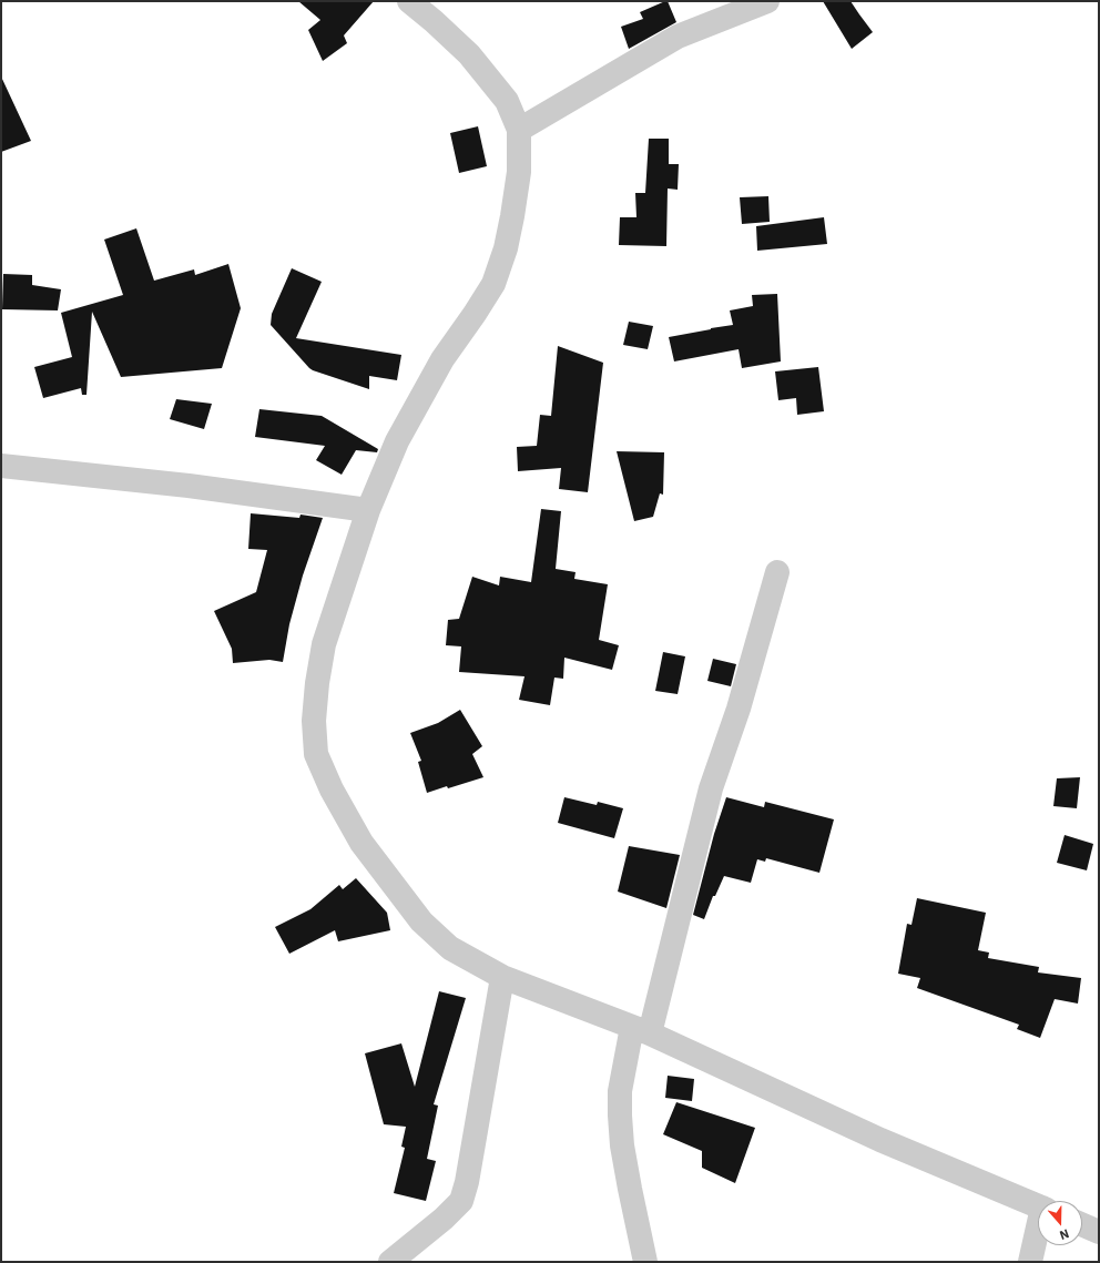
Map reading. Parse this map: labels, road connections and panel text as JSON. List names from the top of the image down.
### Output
{
  "north": "bottom"
}
